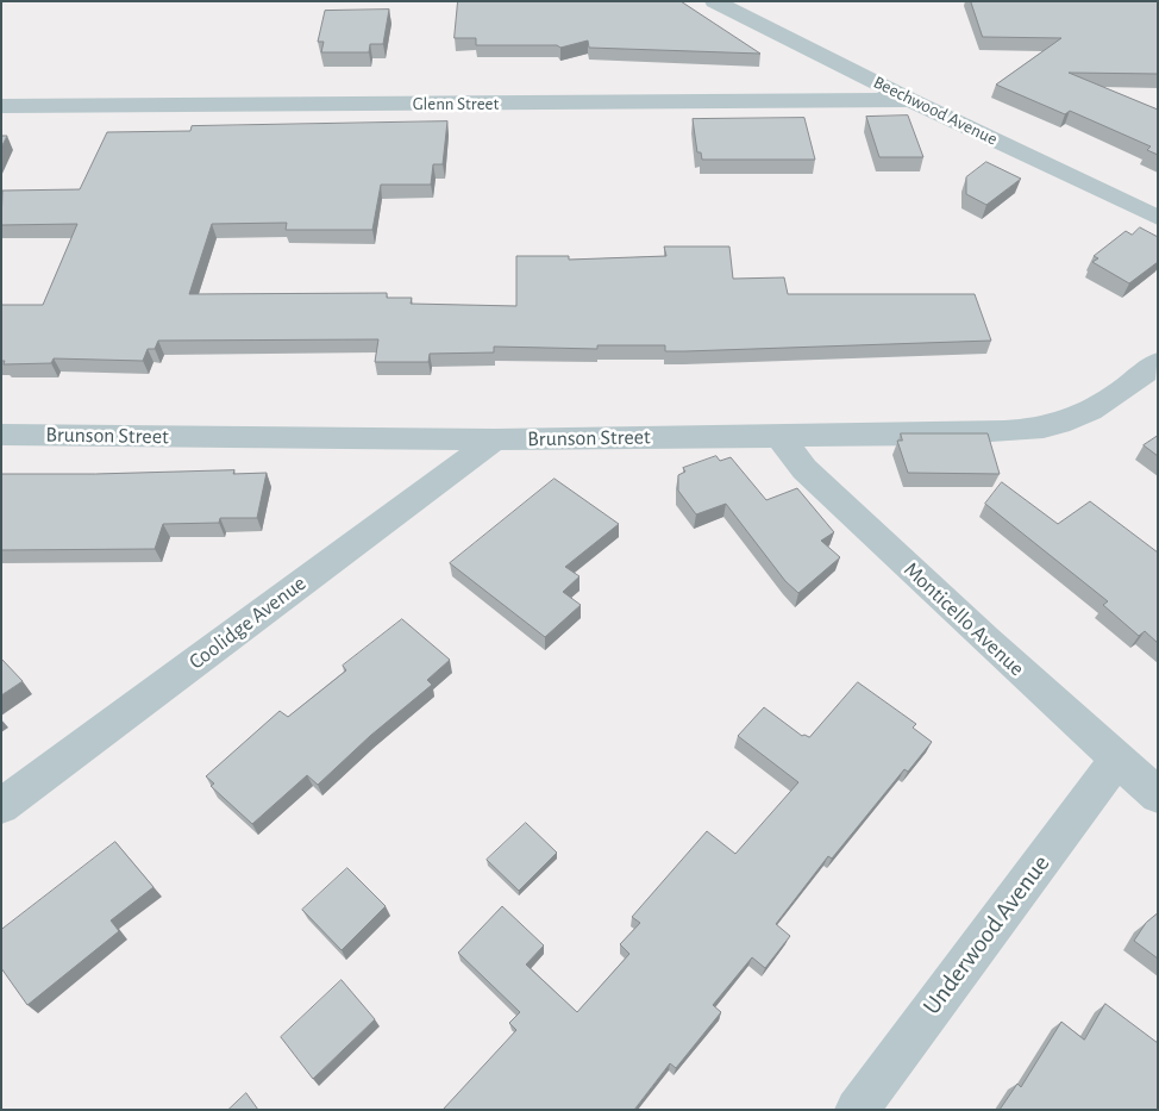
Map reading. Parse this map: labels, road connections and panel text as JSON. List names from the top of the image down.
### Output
{
  "streets": {
    "street": [
      "Glenn Street",
      "Beechwood Avenue",
      "Brunson Street",
      "Monticello Avenue",
      "Coolidge Avenue",
      "Underwood Avenue"
    ]
  },
  "crossings": [
    ["Glenn Street", "Beechwood Avenue"],
    ["Brunson Street", "Monticello Avenue"],
    ["Brunson Street", "Coolidge Avenue"],
    ["Monticello Avenue", "Underwood Avenue"]
  ]
}
